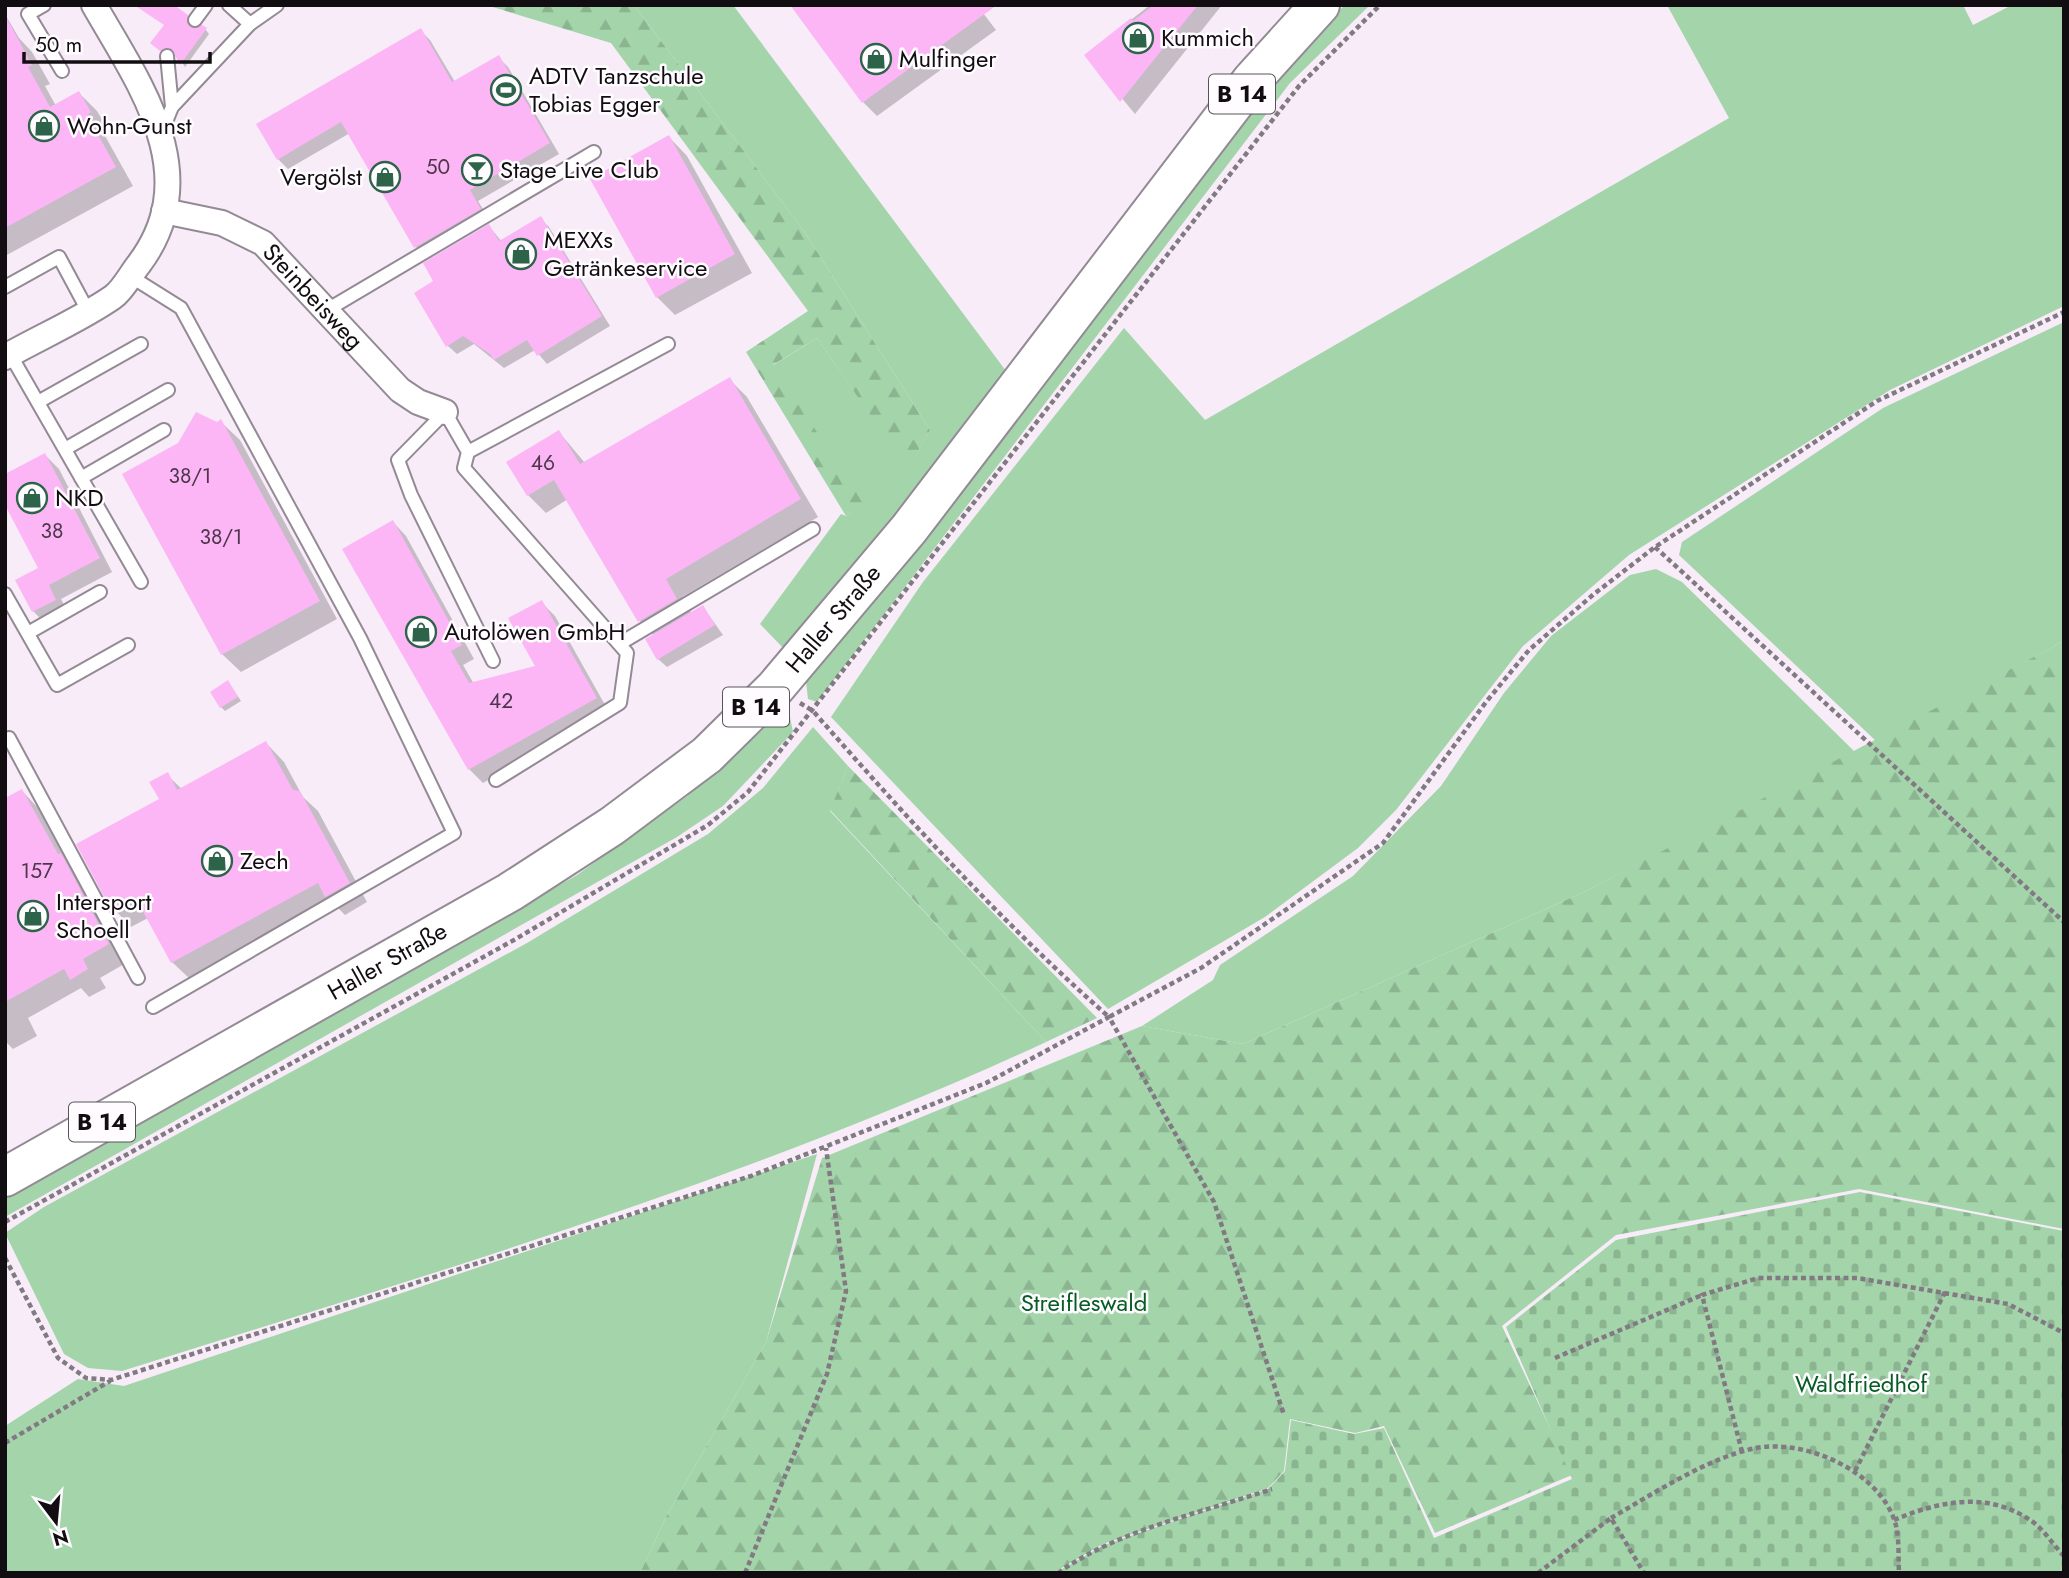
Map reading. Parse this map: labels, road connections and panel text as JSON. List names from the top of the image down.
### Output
{
  "streets": {
    "main road": ["B 14", "Haller Straße"],
    "street": ["Steinbeisweg"]
  },
  "parks": ["Streifleswald", "Waldfriedhof"],
  "places": {
    "shop": [
      "Kummich",
      "Mulfinger",
      "Wohn-Gunst",
      "Vergölst",
      "MEXXs Getränkeservice",
      "NKD",
      "Autolöwen GmbH",
      "Zech",
      "Intersport Schoell"
    ],
    "sports": ["ADTV Tanzschule Tobias Egger"],
    "bar": ["Stage Live Club"]
  },
  "house_numbers": [
    "50",
    "46",
    "38/1",
    "38",
    "38/1",
    "42",
    "157"
  ],
  "scale_bar": "50 m",
  "north": "bottom"
}
